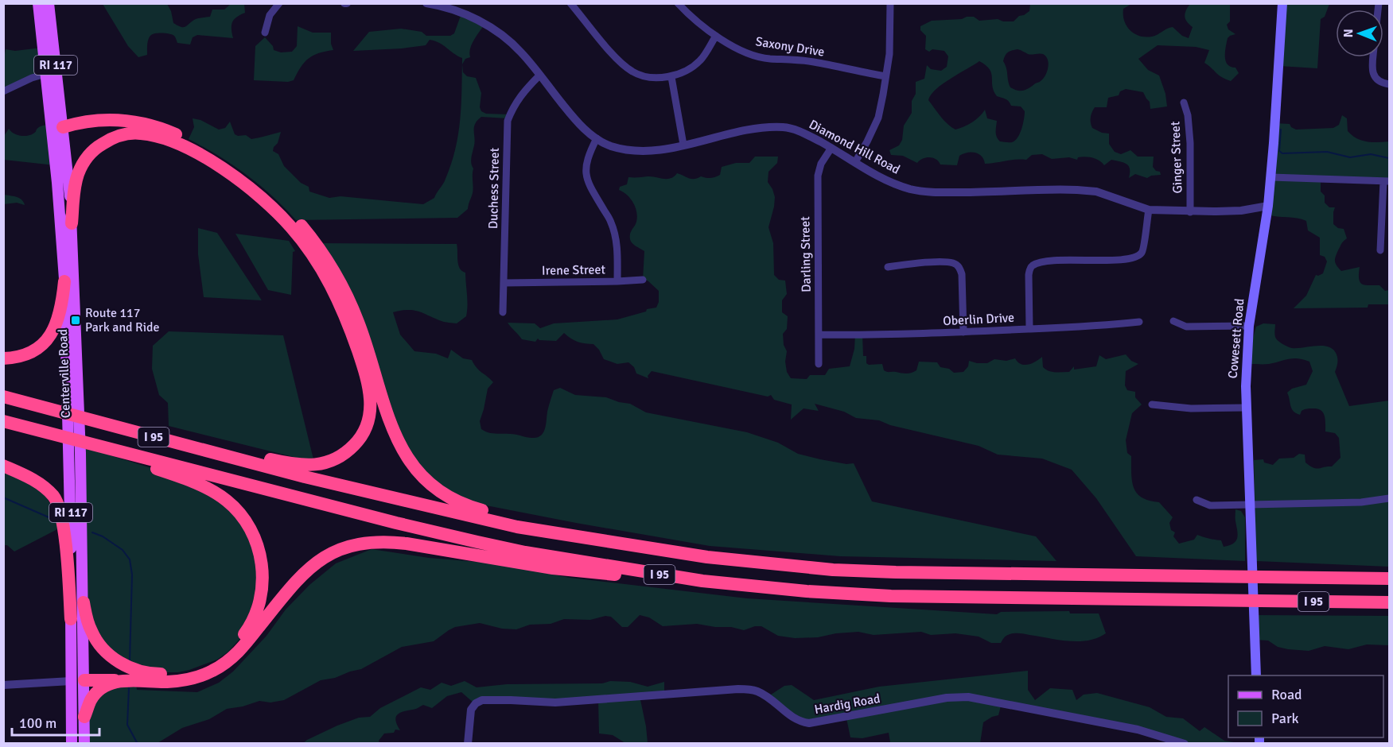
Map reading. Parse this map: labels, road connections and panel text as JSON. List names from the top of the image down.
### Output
{
  "streets": {
    "highway": ["I 95"],
    "main road": ["RI 117", "Cowesett Road", "Centerville Road"],
    "street": [
      "Saxony Drive",
      "Diamond Hill Road",
      "Ginger Street",
      "Duchess Street",
      "Darling Street",
      "Irene Street",
      "Oberlin Drive",
      "Hardig Road"
    ]
  },
  "crossings": [
    ["Diamond Hill Road", "Ginger Street"],
    ["Diamond Hill Road", "Duchess Street"],
    ["Diamond Hill Road", "Darling Street"],
    ["Diamond Hill Road", "Cowesett Road"],
    ["Duchess Street", "Irene Street"],
    ["Darling Street", "Oberlin Drive"]
  ],
  "places": {
    "transit": ["Route 117 Park and Ride"]
  },
  "legend": ["Road", "Park"],
  "scale_bar": "100 m",
  "north": "left"
}
